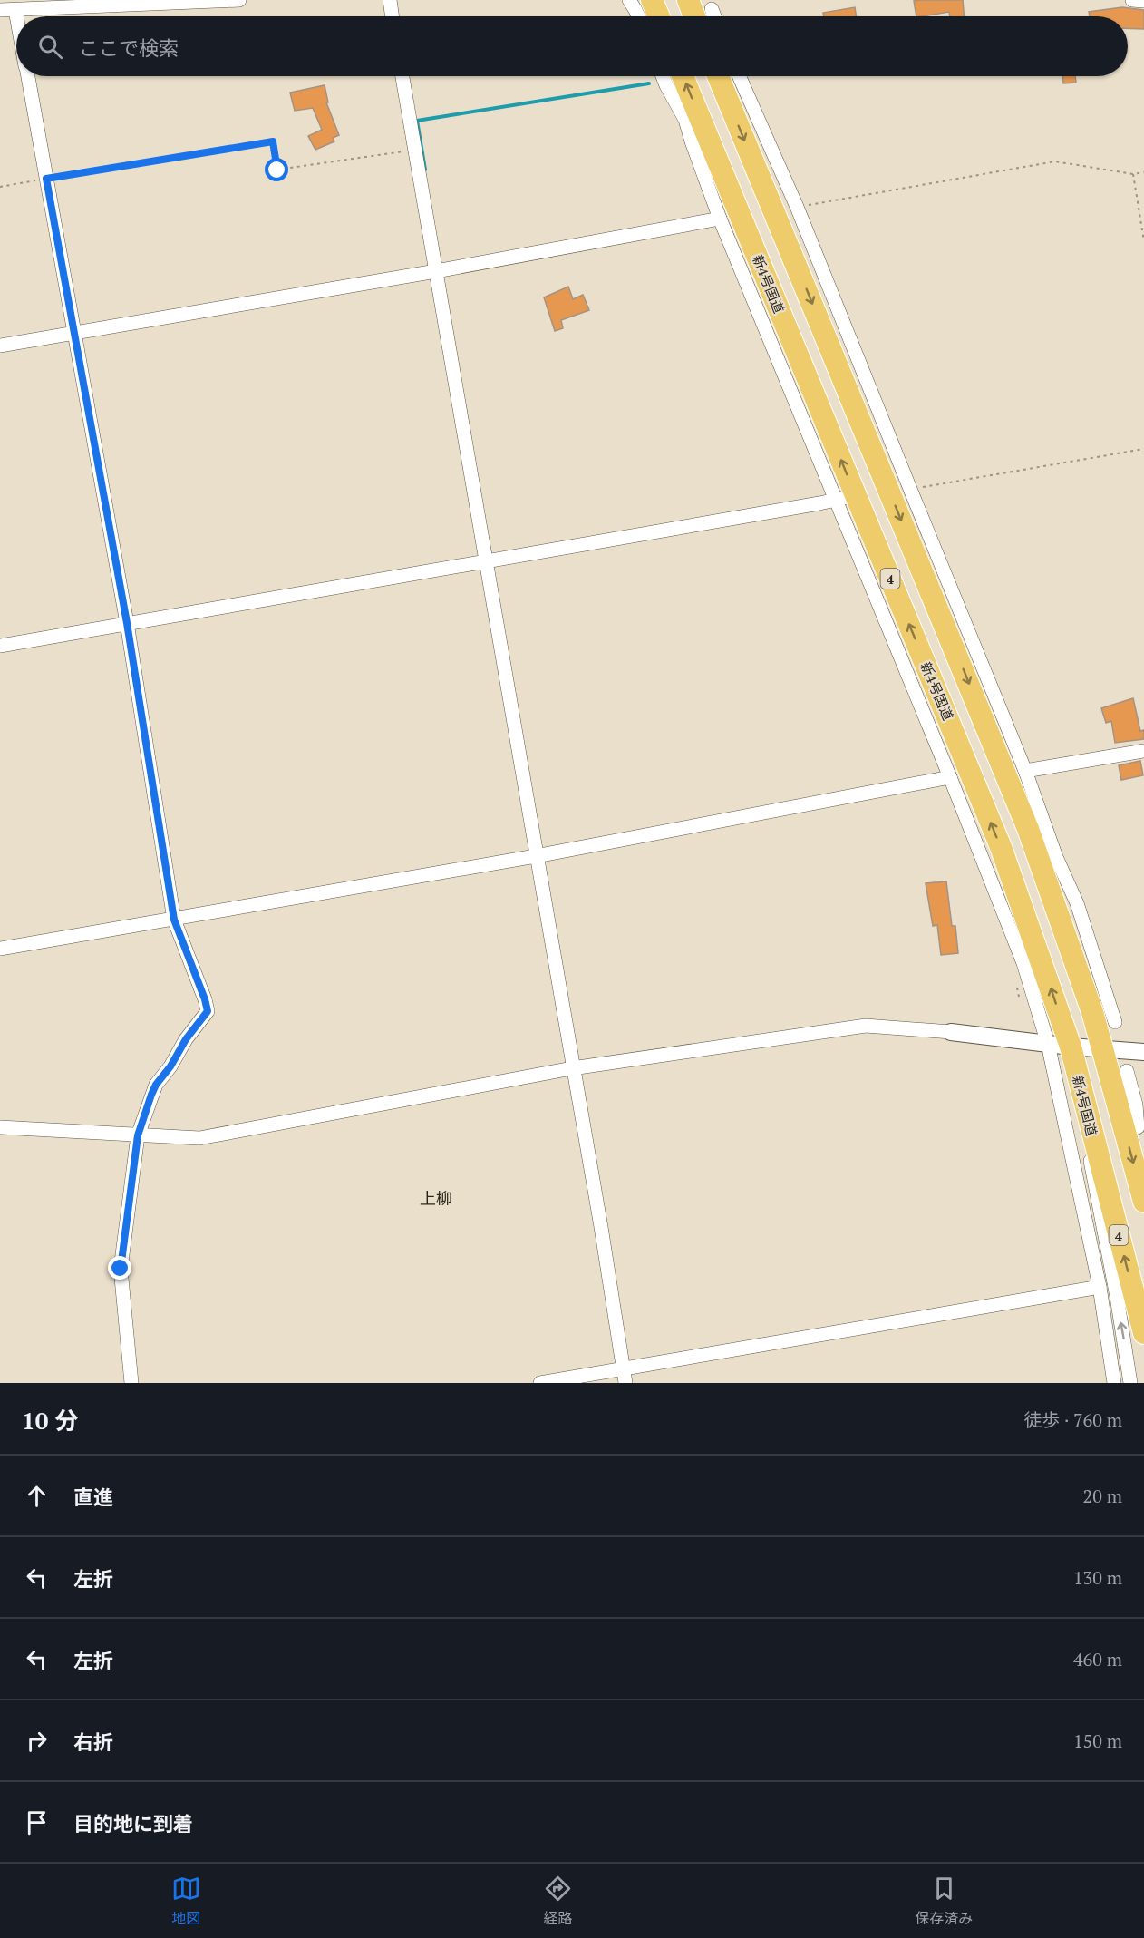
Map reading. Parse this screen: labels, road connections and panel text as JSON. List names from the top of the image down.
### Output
{
  "streets": {
    "highway": ["新4号国道", "4"]
  },
  "districts": ["上柳"],
  "page": {
    "search": "ここで検索",
    "heading": ["10 分", "徒歩 · 760 m"],
    "list": [
      ["直進", "20 m"],
      ["左折", "130 m"],
      ["左折", "460 m"],
      ["右折", "150 m"],
      "目的地に到着"
    ],
    "nav": ["地図", "経路", "保存済み"]
  }
}
